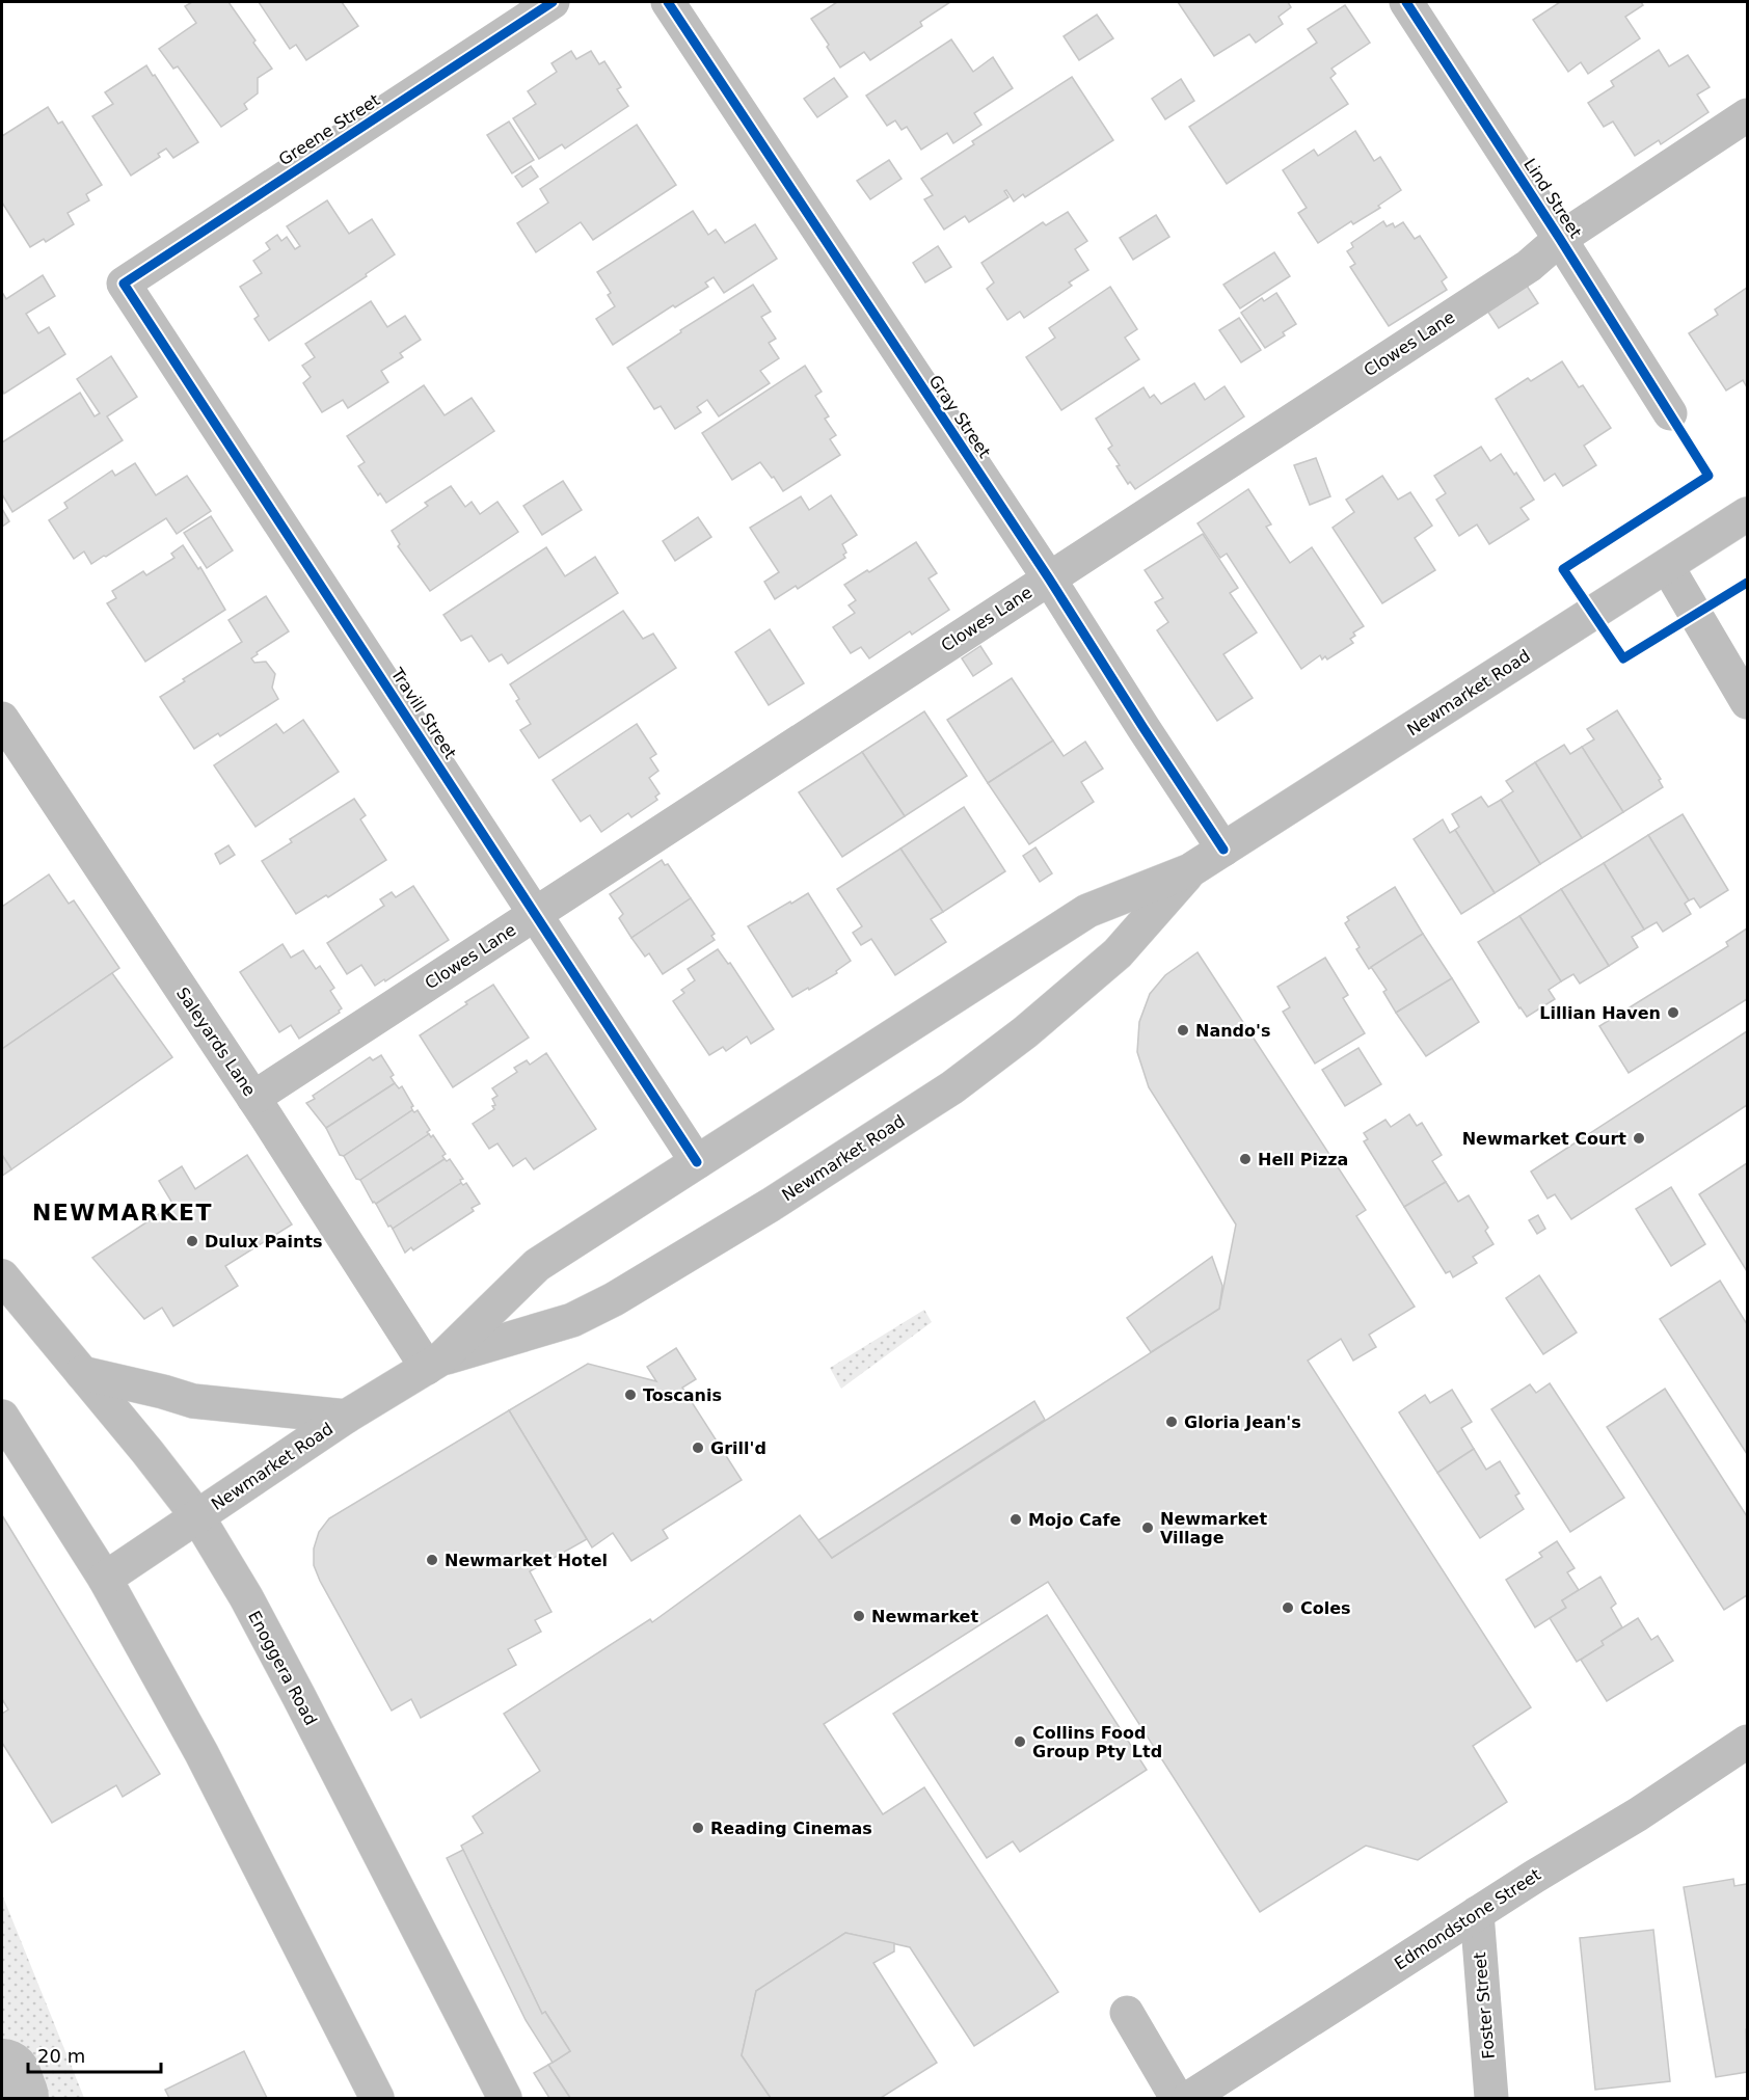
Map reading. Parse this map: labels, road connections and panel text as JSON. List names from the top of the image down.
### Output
{
  "streets": {
    "main road": [
      "Greene Street",
      "Lind Street",
      "Clowes Lane",
      "Gray Street",
      "Newmarket Road",
      "Travill Street",
      "Saleyards Lane",
      "Enoggera Road",
      "Edmondstone Street",
      "Foster Street"
    ]
  },
  "crossings": [
    ["Greene Street", "Travill Street"],
    ["Lind Street", "Clowes Lane"],
    ["Clowes Lane", "Gray Street"],
    ["Clowes Lane", "Travill Street"],
    ["Clowes Lane", "Saleyards Lane"],
    ["Gray Street", "Newmarket Road"],
    ["Newmarket Road", "Travill Street"],
    ["Newmarket Road", "Saleyards Lane"],
    ["Newmarket Road", "Enoggera Road"],
    ["Edmondstone Street", "Foster Street"]
  ],
  "districts": ["NEWMARKET"],
  "places": [
    "Lillian Haven",
    "Nando's",
    "Newmarket Court",
    "Hell Pizza",
    "Dulux Paints",
    "Toscanis",
    "Gloria Jean's",
    "Grill'd",
    "Mojo Cafe",
    "Newmarket Village",
    "Newmarket Hotel",
    "Coles",
    "Newmarket",
    "Collins Food Group Pty Ltd",
    "Reading Cinemas"
  ],
  "scale_bar": "20 m"
}
